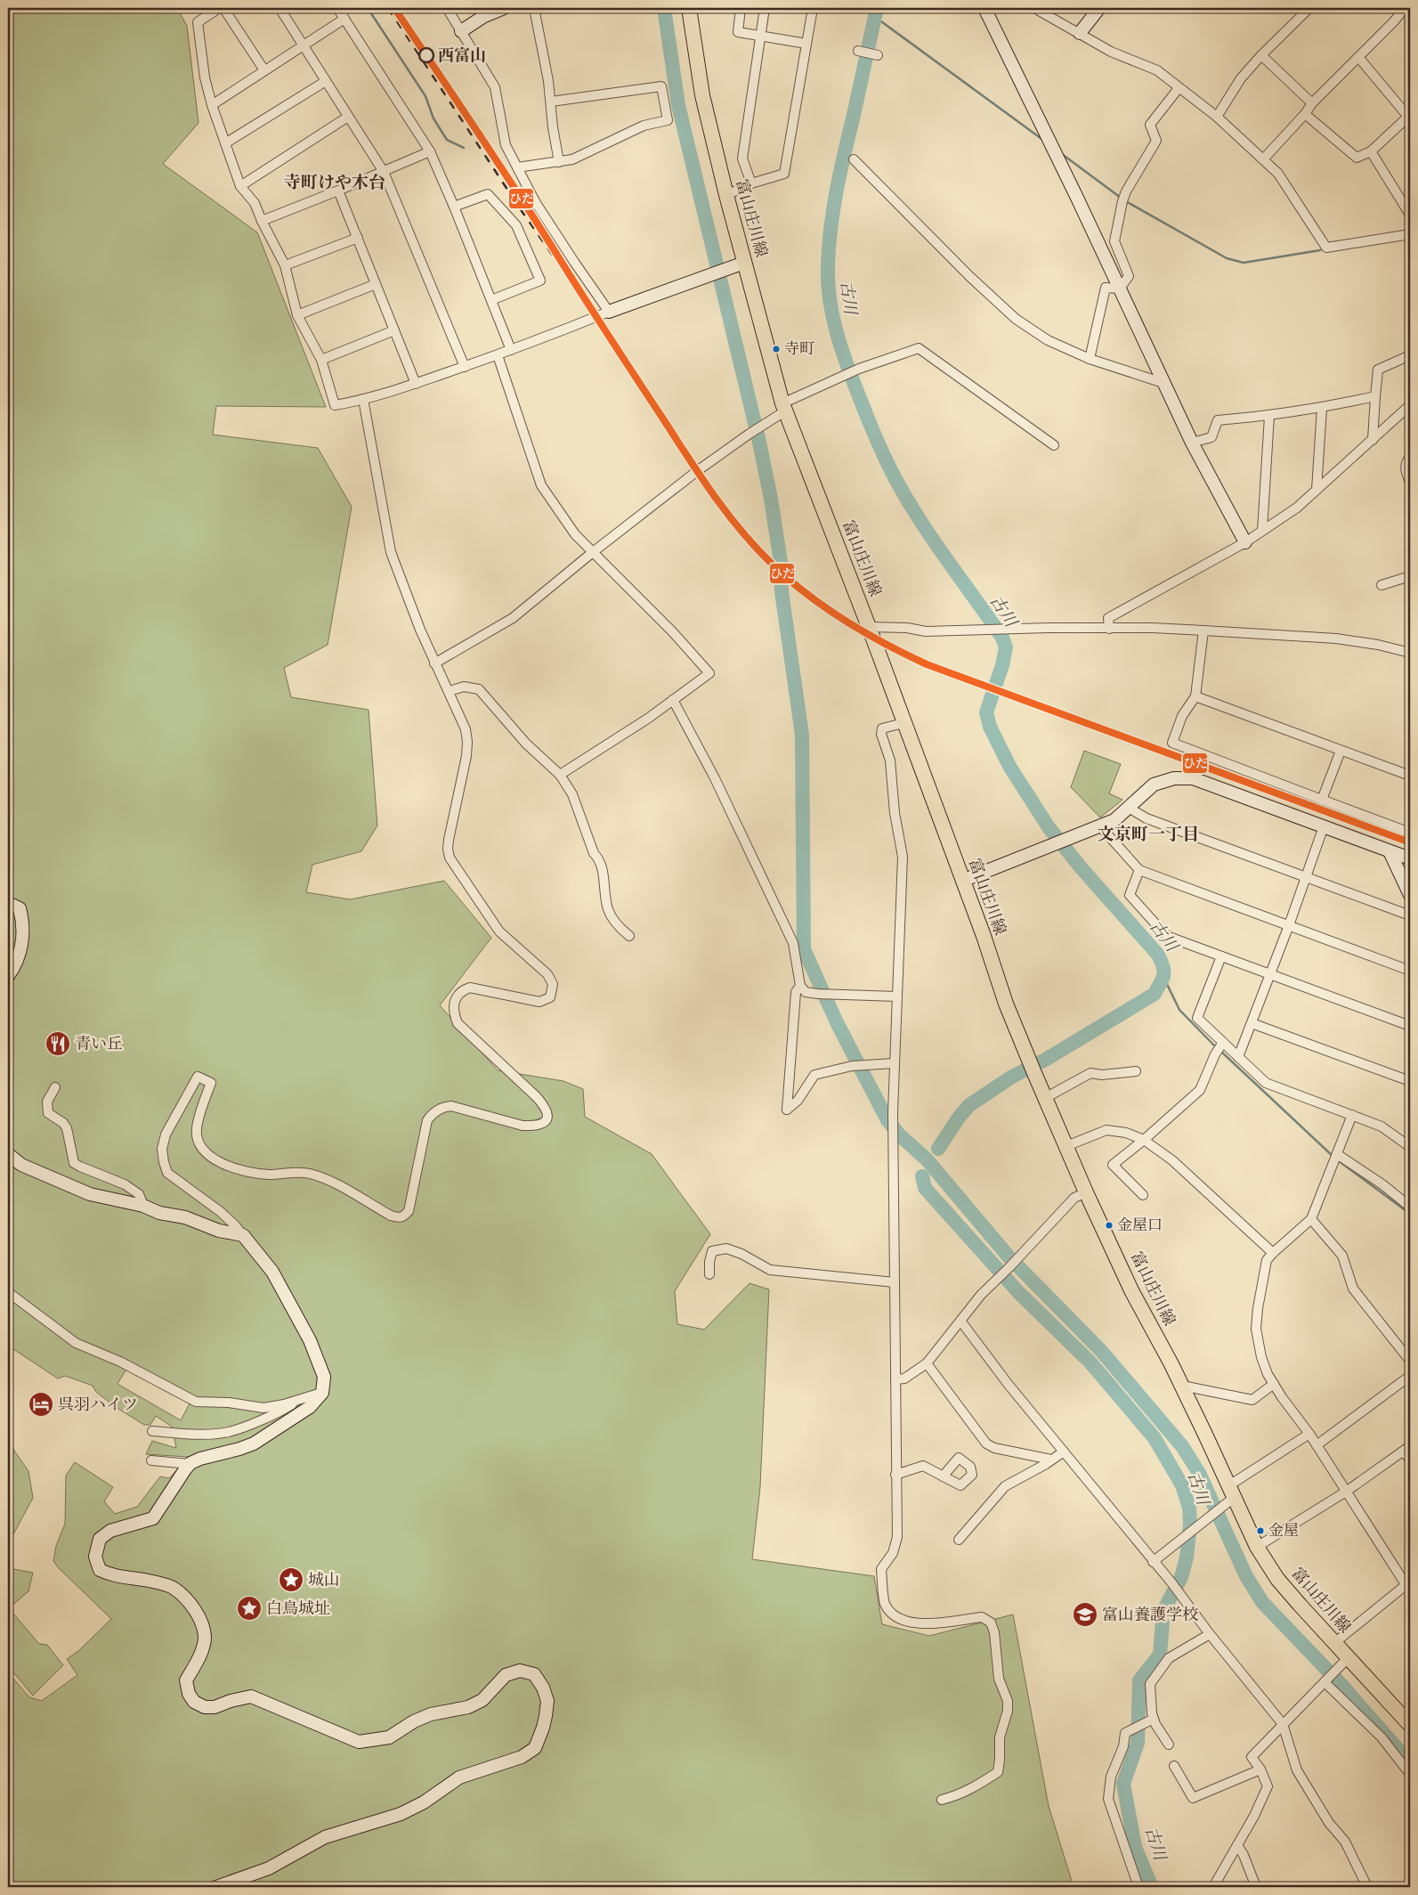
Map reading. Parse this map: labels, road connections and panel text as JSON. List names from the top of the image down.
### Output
{
  "streets": {
    "main road": ["富山庄川線"]
  },
  "districts": ["寺町けや木台", "文京町一丁目"],
  "water": ["古川"],
  "places": {
    "other": [
      "西富山",
      "寺町",
      "金屋口",
      "金屋"
    ],
    "restaurant": ["青い丘"],
    "hotel": ["呉羽ハイツ"],
    "place": ["城山", "白鳥城址"],
    "school or university": ["富山養護学校"]
  },
  "lines": ["transit line ひだ"]
}
